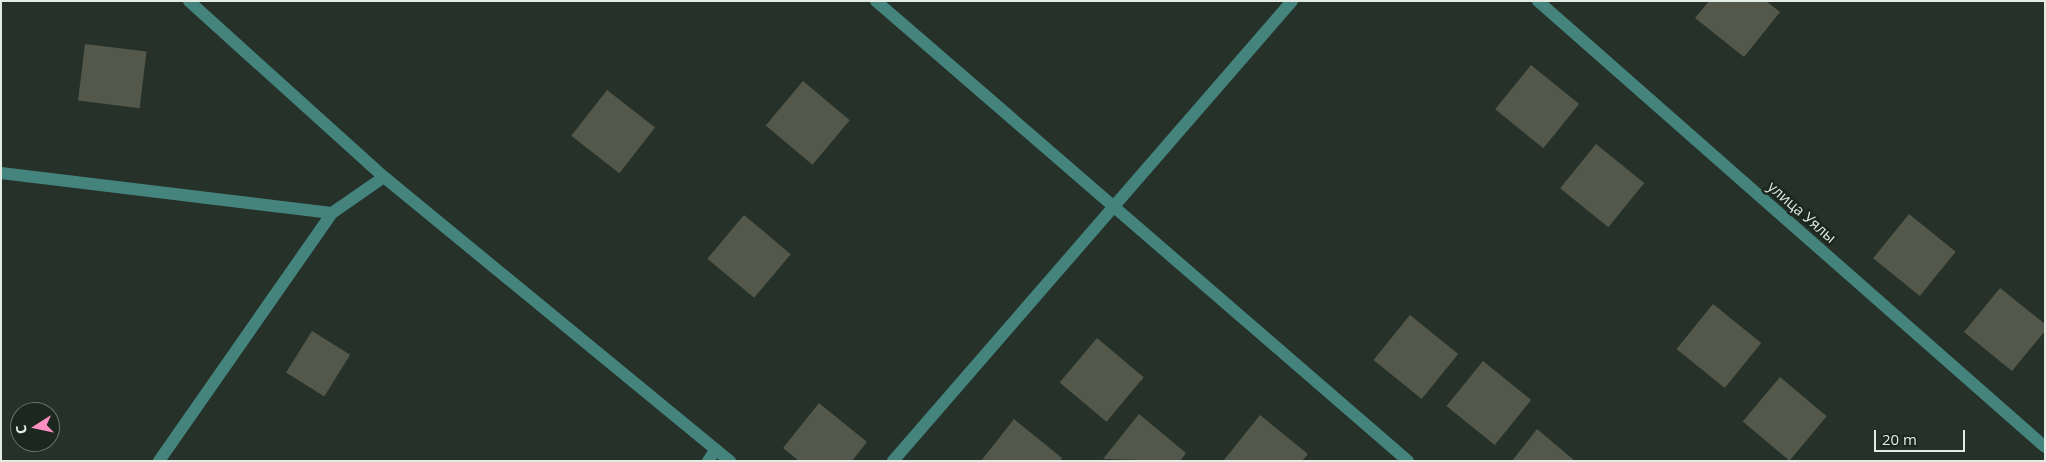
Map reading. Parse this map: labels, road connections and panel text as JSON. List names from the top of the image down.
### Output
{
  "streets": {
    "street": ["улица Уялы"]
  },
  "scale_bar": "20 m",
  "north": "left"
}
